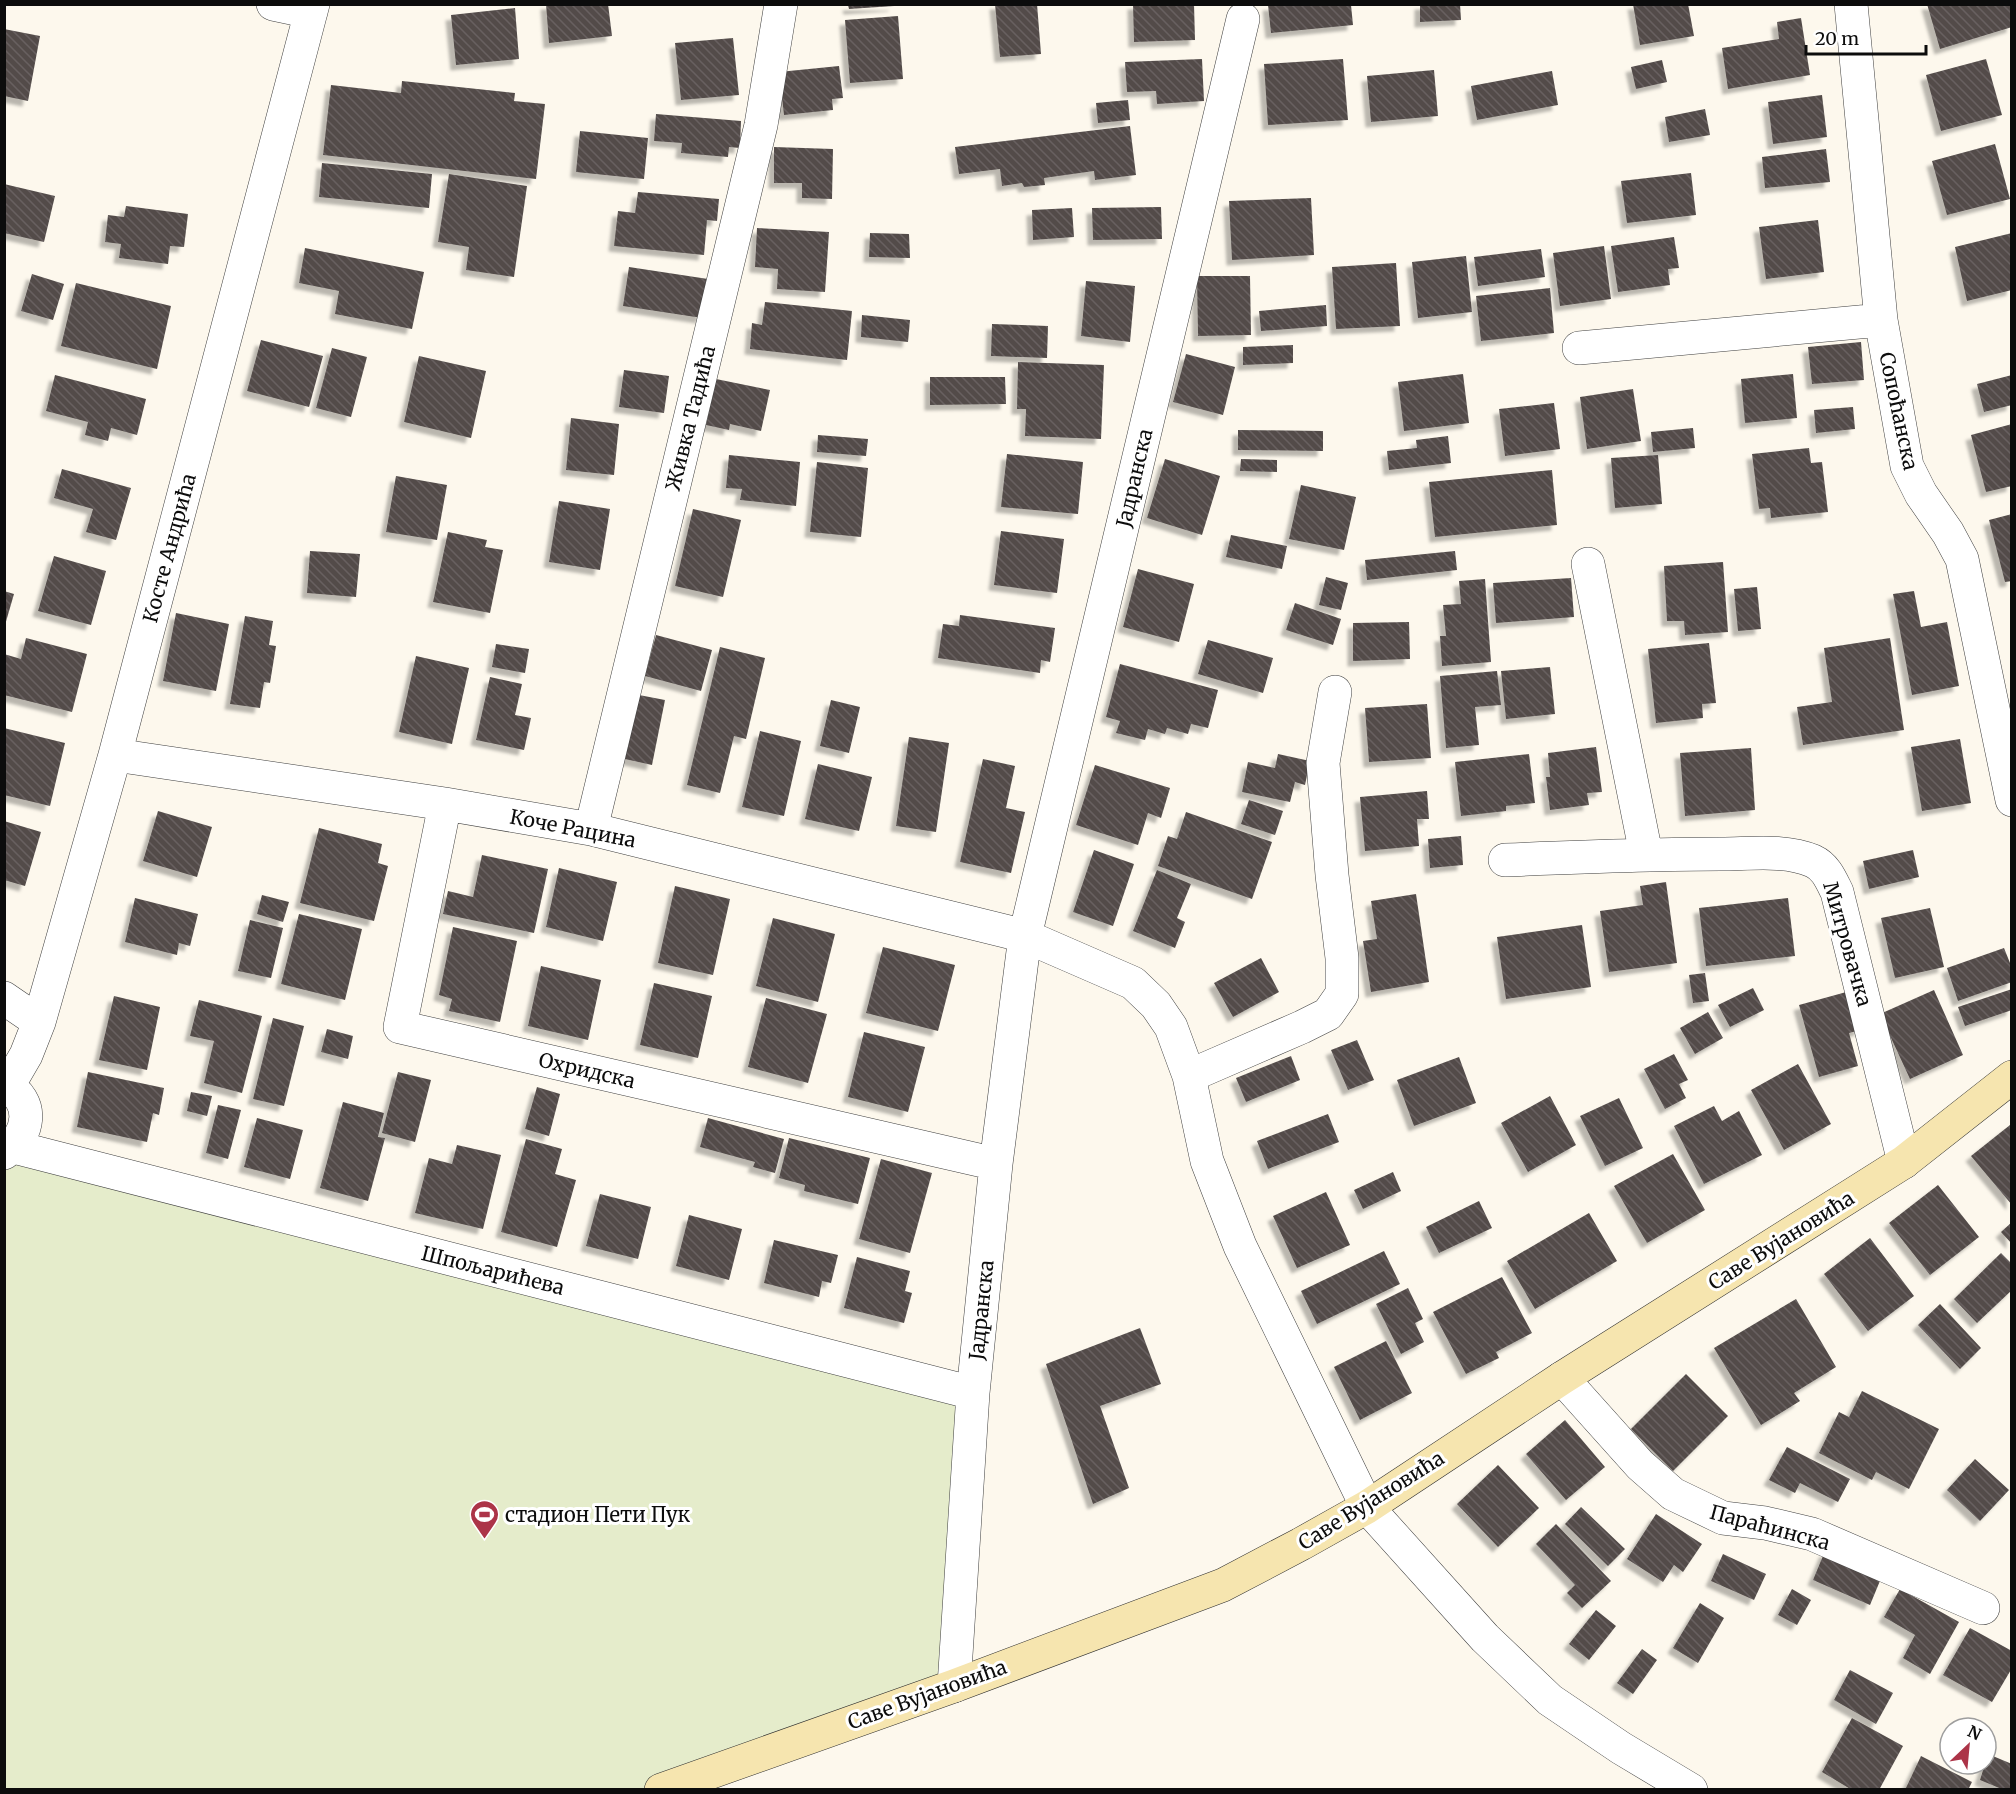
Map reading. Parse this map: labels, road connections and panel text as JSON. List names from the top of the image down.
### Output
{
  "streets": {
    "street": [
      "Сопоћанска",
      "Живка Тадића",
      "Јадранска",
      "Косте Андрића",
      "Коче Рацина",
      "Митровачка",
      "Охридска",
      "Саве Вујановића",
      "Шпољарићева",
      "Параћинска"
    ]
  },
  "crossings": [
    ["Живка Тадића", "Коче Рацина"],
    ["Јадранска", "Коче Рацина"],
    ["Јадранска", "Охридска"],
    ["Јадранска", "Саве Вујановића"],
    ["Јадранска", "Шпољарићева"],
    ["Косте Андрића", "Коче Рацина"],
    ["Коче Рацина", "Охридска"],
    ["Митровачка", "Саве Вујановића"],
    ["Саве Вујановића", "Параћинска"]
  ],
  "places": {
    "sports": ["стадион Пети Пук"]
  },
  "scale_bar": "20 m",
  "north": "top right"
}
